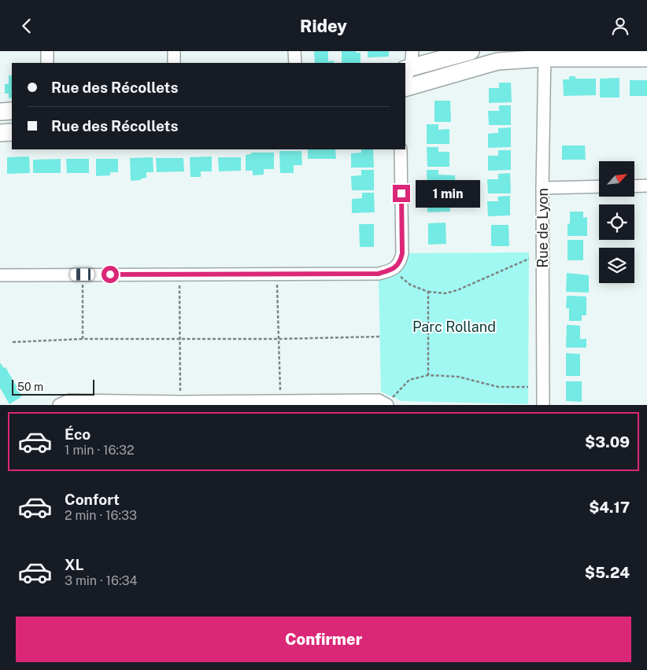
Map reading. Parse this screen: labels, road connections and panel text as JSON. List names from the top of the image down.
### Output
{
  "streets": {
    "street": ["Rue de Lyon"]
  },
  "parks": ["Parc Rolland"],
  "scale_bar": "50 m",
  "north": "top right",
  "page": {
    "header": "Ridey",
    "banner": ["Rue des Récollets", "Rue des Récollets"],
    "bubble": "1 min",
    "scale": "50 m",
    "list": [
      {
        "name": "Éco",
        "note": "1 min · 16:32",
        "value": "$3.09"
      },
      {
        "name": "Confort",
        "note": "2 min · 16:33",
        "value": "$4.17"
      },
      {
        "name": "XL",
        "note": "3 min · 16:34",
        "value": "$5.24"
      }
    ],
    "buttons": "Confirmer"
  }
}
